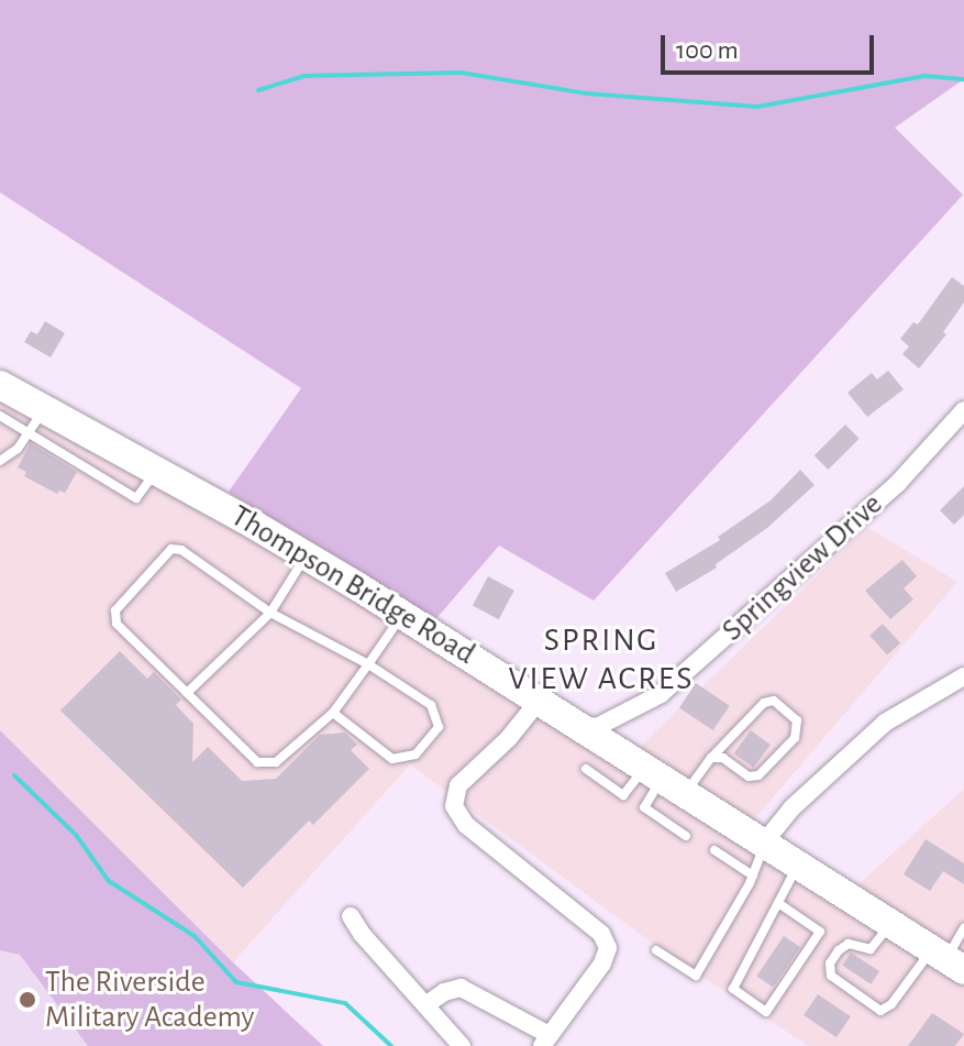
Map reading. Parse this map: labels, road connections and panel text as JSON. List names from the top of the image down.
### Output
{
  "streets": {
    "highway": ["Thompson Bridge Road"],
    "street": ["Springview Drive"]
  },
  "crossings": [
    ["Springview Drive", "Thompson Bridge Road"]
  ],
  "districts": ["SPRING VIEW ACRES"],
  "places": ["The Riverside Military Academy"],
  "scale_bar": "100 m"
}
